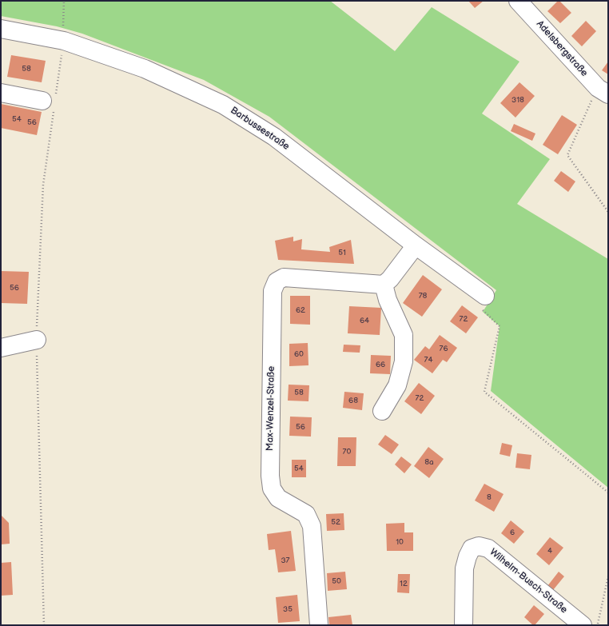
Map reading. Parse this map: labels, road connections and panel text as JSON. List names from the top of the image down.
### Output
{
  "streets": {
    "street": [
      "Adelsbergstraße",
      "Barbussestraße",
      "Max-Wenzel-Straße",
      "Wilhelm-Busch-Straße"
    ]
  },
  "house_numbers": [
    "58",
    "318",
    "54",
    "56",
    "51",
    "56",
    "78",
    "62",
    "72",
    "64",
    "76",
    "60",
    "74",
    "66",
    "58",
    "72",
    "68",
    "56",
    "70",
    "8a",
    "54",
    "8",
    "52",
    "6",
    "10",
    "4",
    "37",
    "50",
    "12",
    "35"
  ]
}
